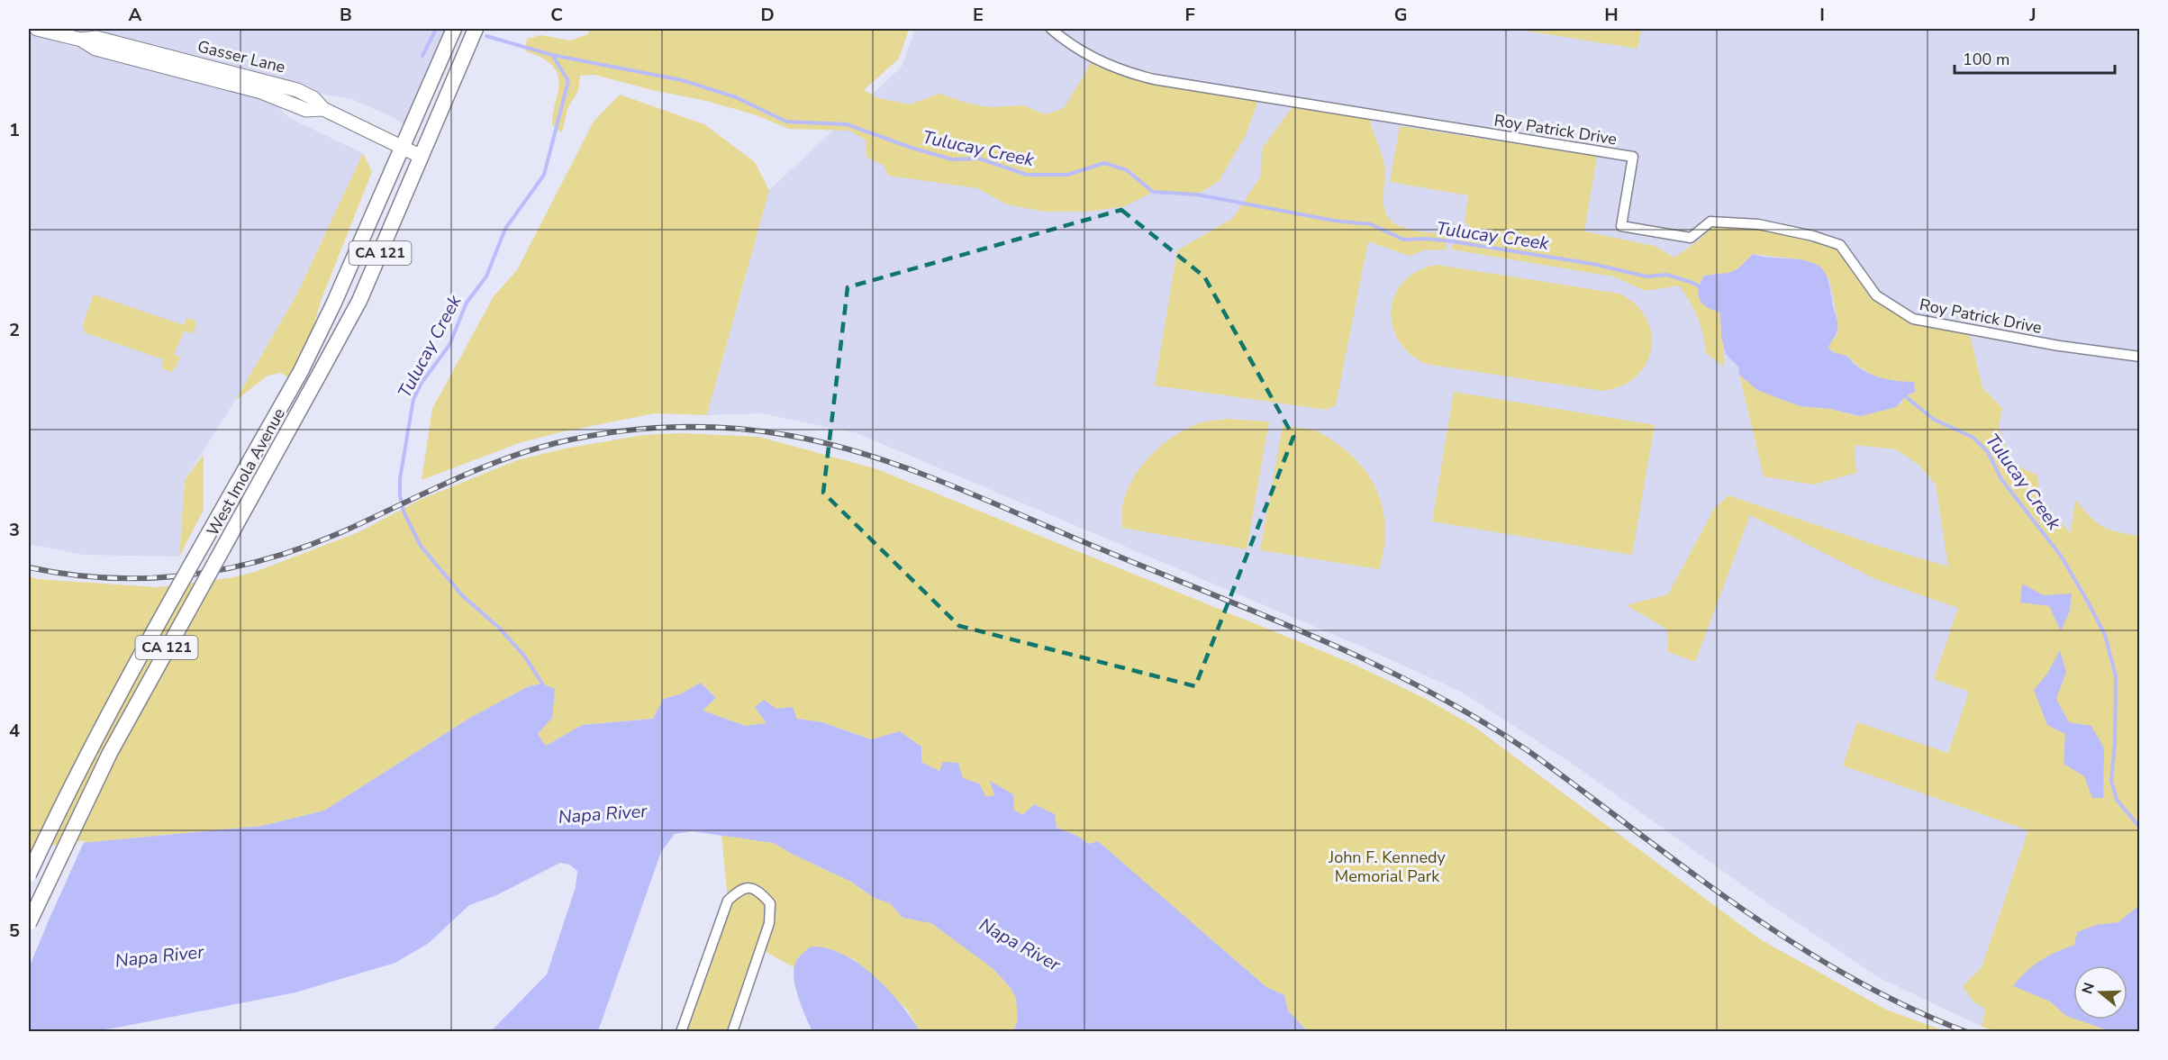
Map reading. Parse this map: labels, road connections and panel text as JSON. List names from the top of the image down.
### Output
{
  "streets": {
    "main road": ["CA 121", "West Imola Avenue"],
    "street": ["Gasser Lane", "Roy Patrick Drive"]
  },
  "crossings": [
    ["Gasser Lane", "West Imola Avenue"]
  ],
  "water": ["Tulucay Creek", "Napa River"],
  "parks": ["John F. Kennedy Memorial Park"],
  "scale_bar": "100 m",
  "north": "left",
  "grid": {
    "columns": [
      "A",
      "B",
      "C",
      "D",
      "E",
      "F",
      "G",
      "H",
      "I",
      "J"
    ],
    "rows": [
      "1",
      "2",
      "3",
      "4",
      "5"
    ]
  }
}
